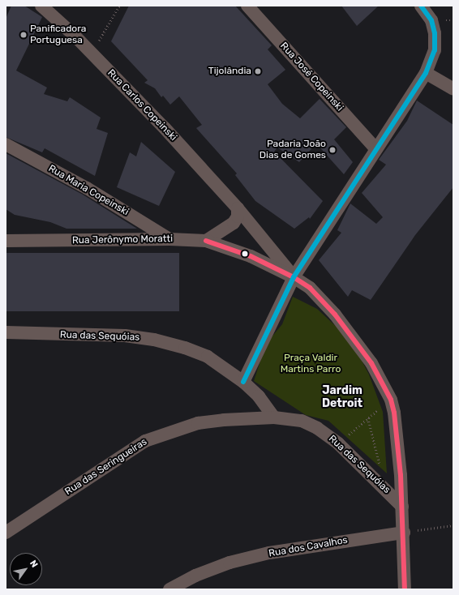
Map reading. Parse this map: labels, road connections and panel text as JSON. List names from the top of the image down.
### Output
{
  "streets": {
    "street": [
      "Rua José Copeinski",
      "Rua Carlos Copeinski",
      "Rua Maria Copeinski",
      "Rua Jerônymo Moratti",
      "Rua das Sequóias",
      "Rua das Seringueiras",
      "Rua dos Cavalhos"
    ]
  },
  "crossings": [
    ["Rua Carlos Copeinski", "Rua Jerônymo Moratti"],
    ["Rua Maria Copeinski", "Rua Jerônymo Moratti"],
    ["Rua das Sequóias", "Rua das Seringueiras"]
  ],
  "districts": ["Jardim Detroit"],
  "parks": ["Praça Valdir Martins Parro"],
  "places": ["Panificadora Portuguesa", "Tijolândia", "Padaria João Dias de Gomes"],
  "north": "top right"
}
